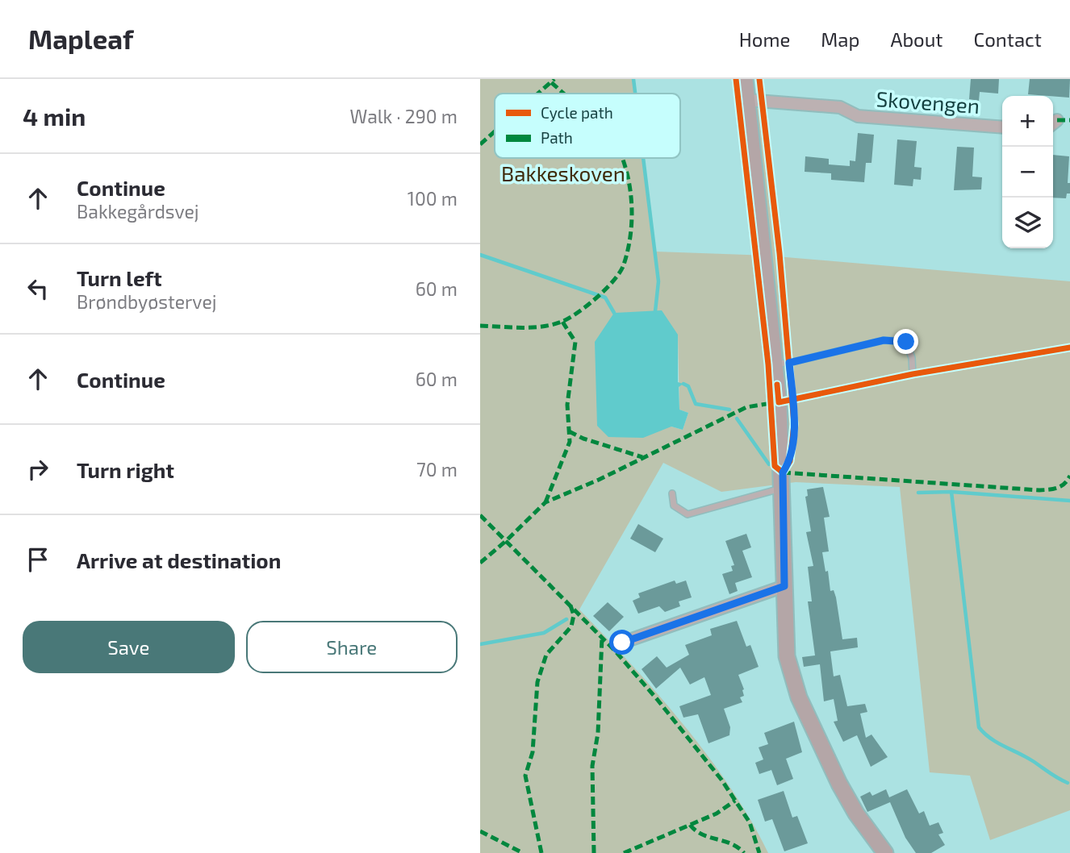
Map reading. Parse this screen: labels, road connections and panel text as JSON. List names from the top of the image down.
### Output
{
  "streets": {
    "street": ["Skovengen"]
  },
  "parks": ["Bakkeskoven"],
  "legend": ["Cycle path", "Path"],
  "page": {
    "header": "Mapleaf",
    "nav": [
      "Home",
      "Map",
      "About",
      "Contact"
    ],
    "heading": ["4 min", "Walk · 290 m"],
    "map_buttons": ["+", "−"],
    "list": [
      ["Continue", "Bakkegårdsvej", "100 m"],
      ["Turn left", "Brøndbyøstervej", "60 m"],
      ["Continue", "60 m"],
      ["Turn right", "70 m"],
      "Arrive at destination"
    ],
    "buttons": ["Save", "Share"]
  }
}
